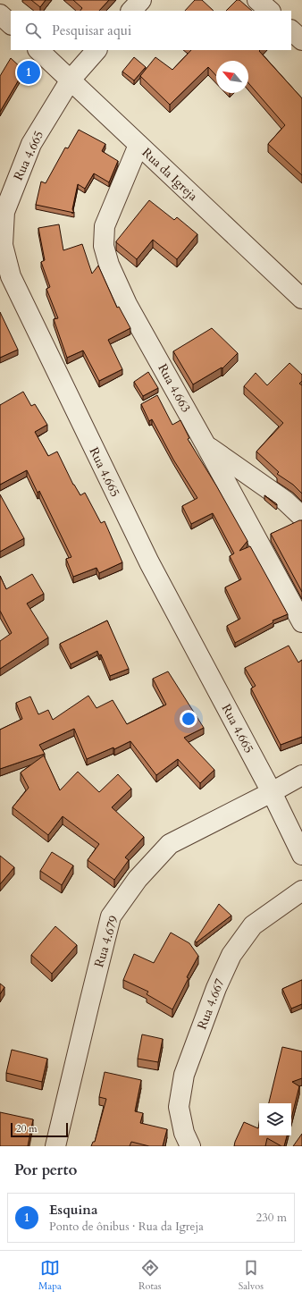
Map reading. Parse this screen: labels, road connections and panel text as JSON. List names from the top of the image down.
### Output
{
  "streets": {
    "street": [
      "Rua 4.665",
      "Rua da Igreja",
      "Rua 4.663",
      "Rua 4.679",
      "Rua 4.667"
    ]
  },
  "crossings": [
    ["Rua 4.665", "Rua da Igreja"],
    ["Rua 4.665", "Rua 4.679"],
    ["Rua da Igreja", "Rua 4.663"]
  ],
  "scale_bar": "20 m",
  "north": "top left",
  "page": {
    "search": "Pesquisar aqui",
    "pins": "1",
    "scale": "20 m",
    "heading": "Por perto",
    "list": [
      {
        "mark": "1",
        "name": "Esquina",
        "note": "Ponto de ônibus · Rua da Igreja",
        "value": "230 m"
      }
    ],
    "nav": ["Mapa", "Rotas", "Salvos"]
  }
}
